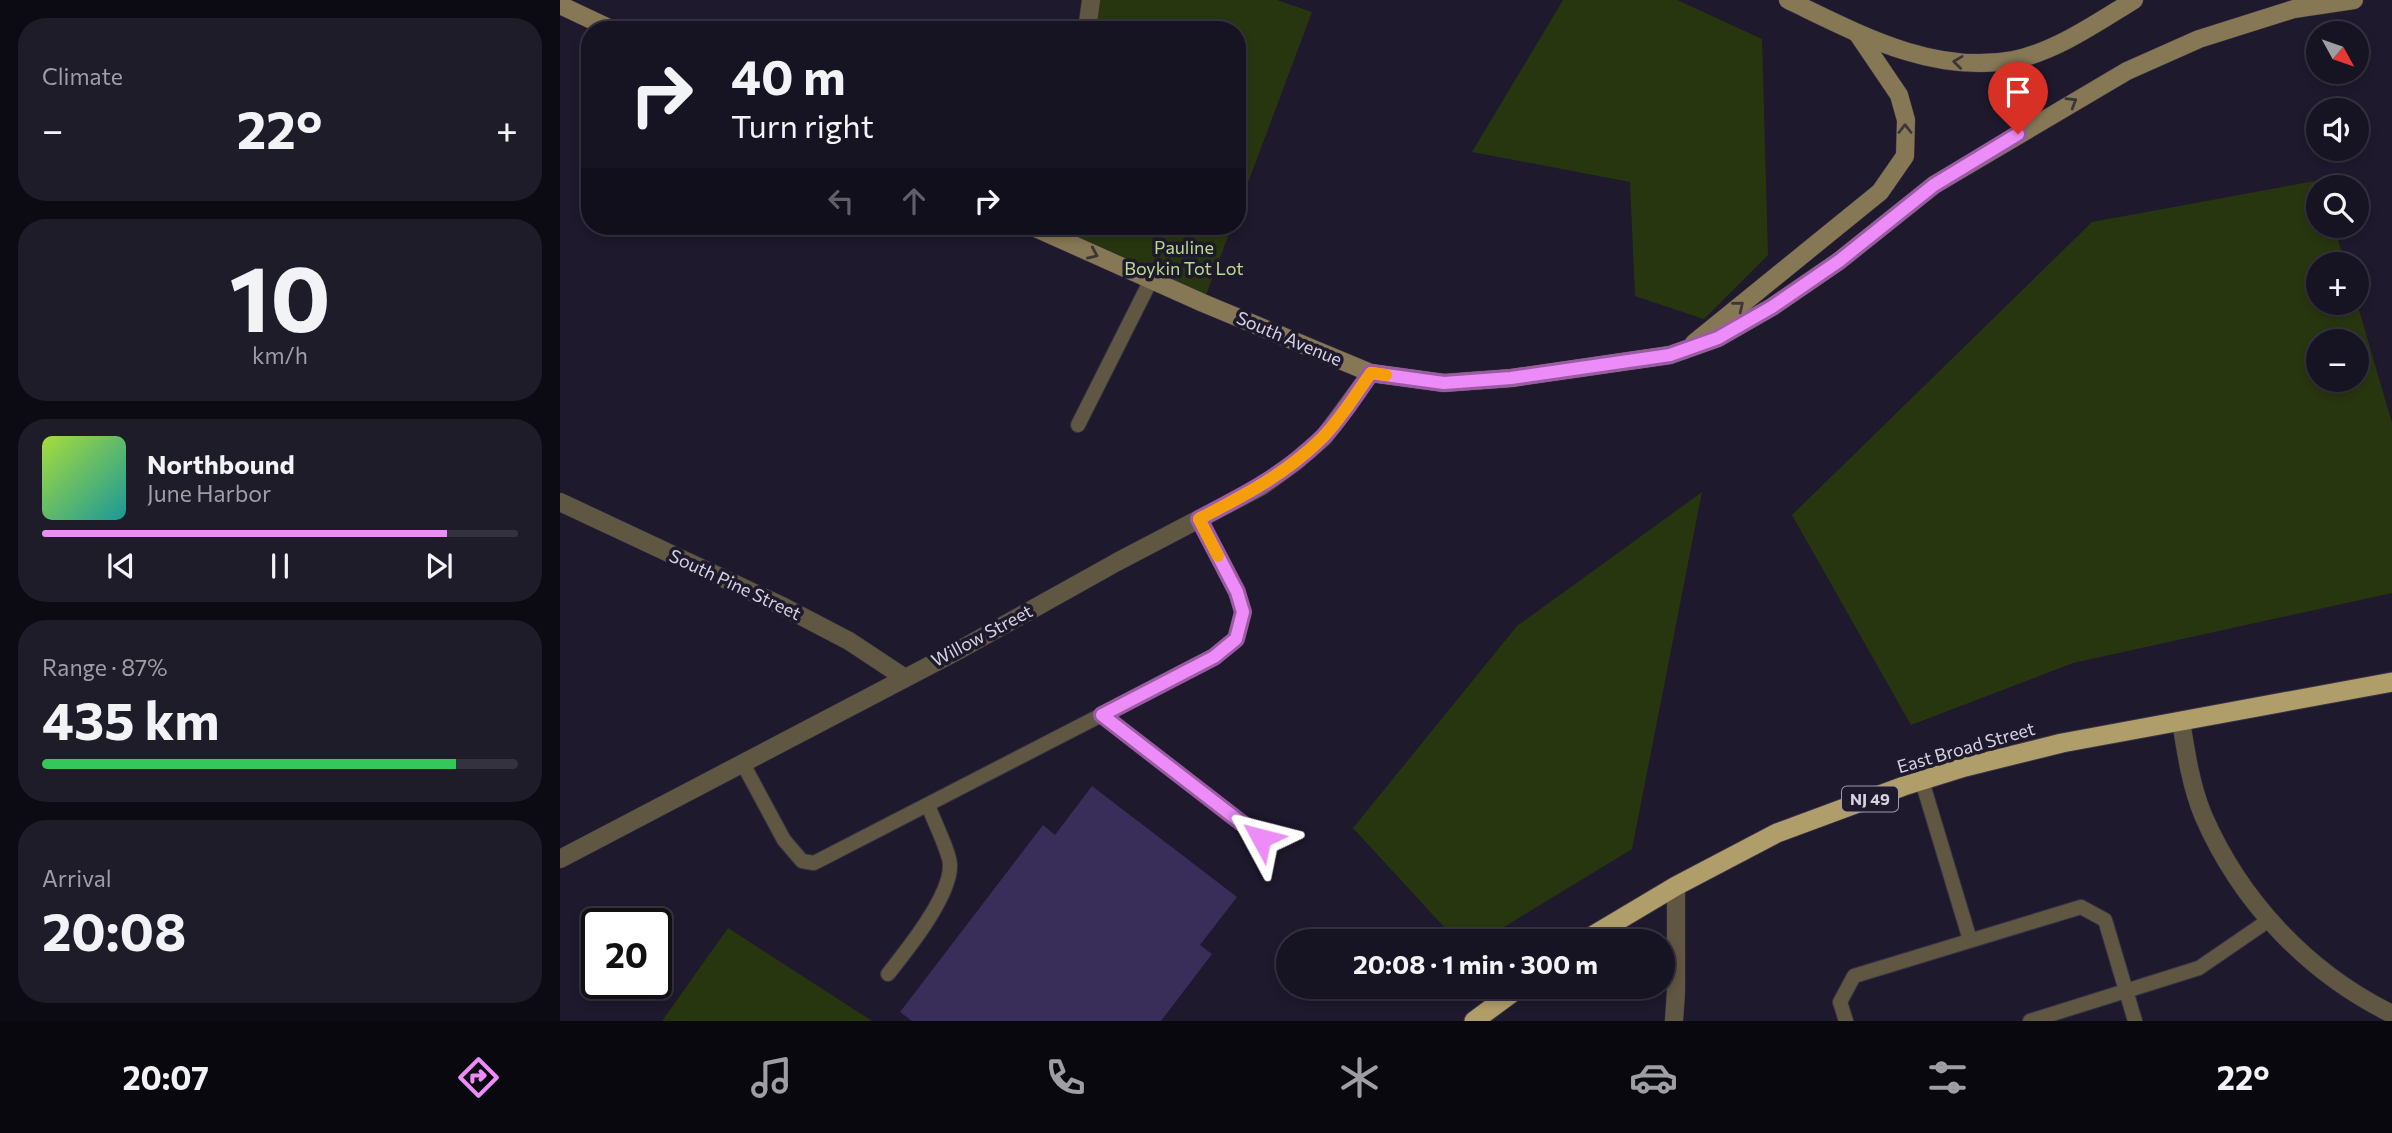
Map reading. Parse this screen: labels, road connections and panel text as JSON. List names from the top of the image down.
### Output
{
  "streets": {
    "highway": ["East Broad Street", "NJ 49"],
    "main road": ["South Avenue"],
    "street": ["South Pine Street", "Willow Street"]
  },
  "crossings": [
    ["South Avenue", "Willow Street"],
    ["South Pine Street", "Willow Street"]
  ],
  "parks": ["Pauline Boykin Tot Lot"],
  "north": "bottom right",
  "page": {
    "tile": [
      "Climate",
      ["10", "km/h"],
      ["Range · 87%", "435 km"],
      ["Arrival", "20:08"]
    ],
    "map_buttons": ["+", "−"],
    "turn": ["40 m", "Turn right"],
    "heat": ["−", "22°", "+"],
    "song": ["Northbound", "June Harbor"],
    "limit": "20",
    "trip": "20:08 · 1 min · 300 m",
    "tabs": ["20:07", "22°"]
  }
}
